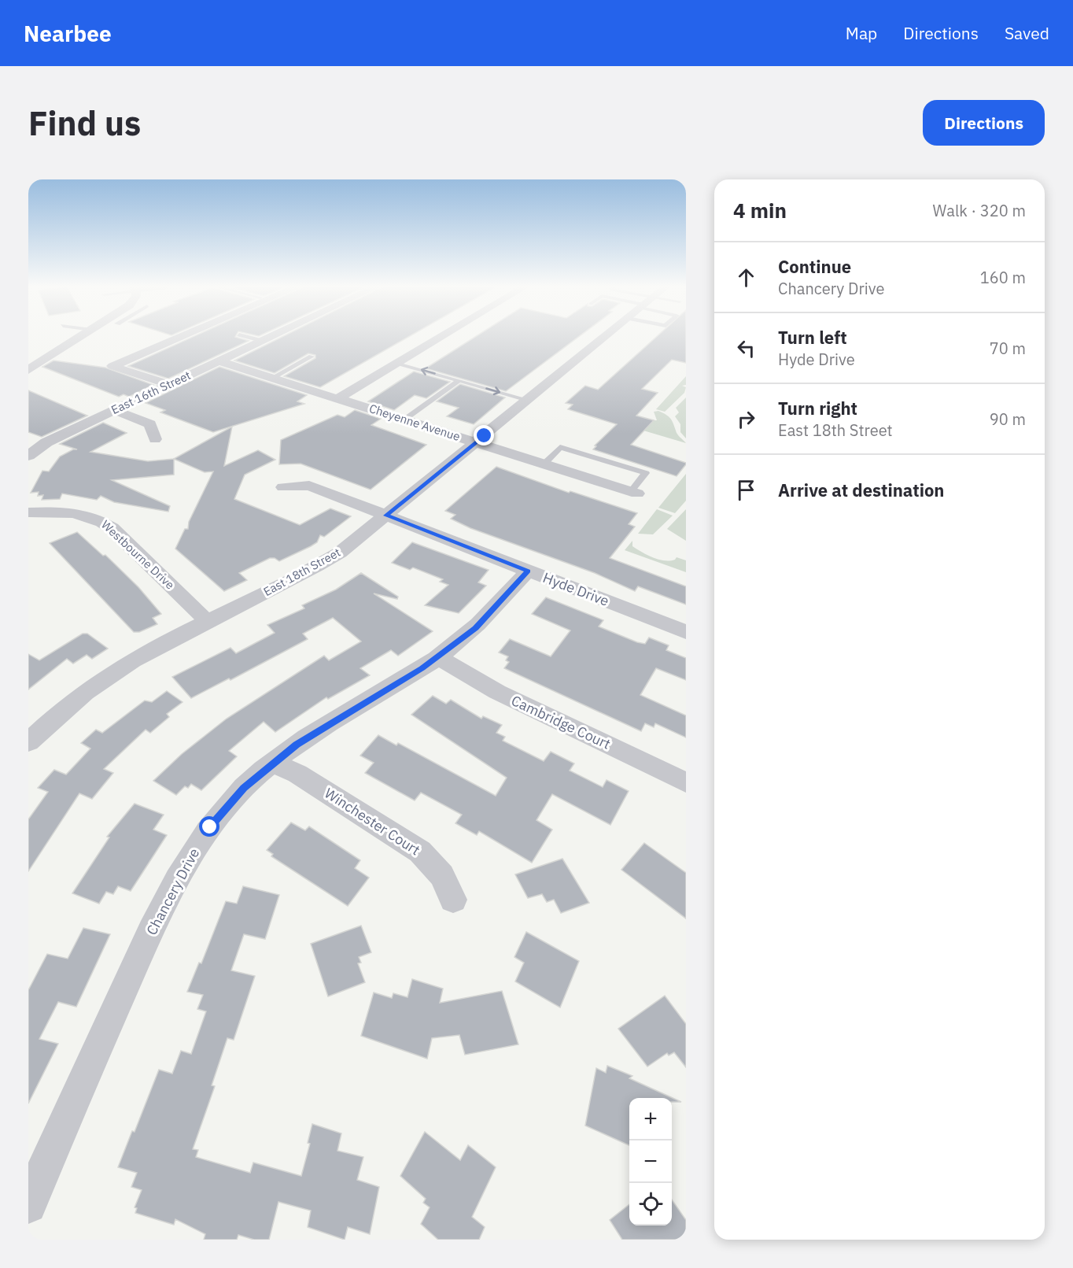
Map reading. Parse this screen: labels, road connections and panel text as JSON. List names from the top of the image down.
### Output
{
  "streets": {
    "street": [
      "East 16th Street",
      "Cheyenne Avenue",
      "Westbourne Drive",
      "East 18th Street",
      "Hyde Drive",
      "Cambridge Court",
      "Winchester Court",
      "Chancery Drive"
    ]
  },
  "crossings": [
    ["East 16th Street", "Cheyenne Avenue"],
    ["Cheyenne Avenue", "East 18th Street"],
    ["Westbourne Drive", "East 18th Street"],
    ["East 18th Street", "Hyde Drive"],
    ["Hyde Drive", "Chancery Drive"],
    ["Cambridge Court", "Chancery Drive"],
    ["Winchester Court", "Chancery Drive"]
  ],
  "page": {
    "header": "Nearbee",
    "nav": ["Map", "Directions", "Saved"],
    "buttons": "Directions",
    "title": "Find us",
    "heading": ["4 min", "Walk · 320 m"],
    "list": [
      ["Continue", "Chancery Drive", "160 m"],
      ["Turn left", "Hyde Drive", "70 m"],
      ["Turn right", "East 18th Street", "90 m"],
      "Arrive at destination"
    ],
    "map_buttons": ["+", "−"]
  }
}
